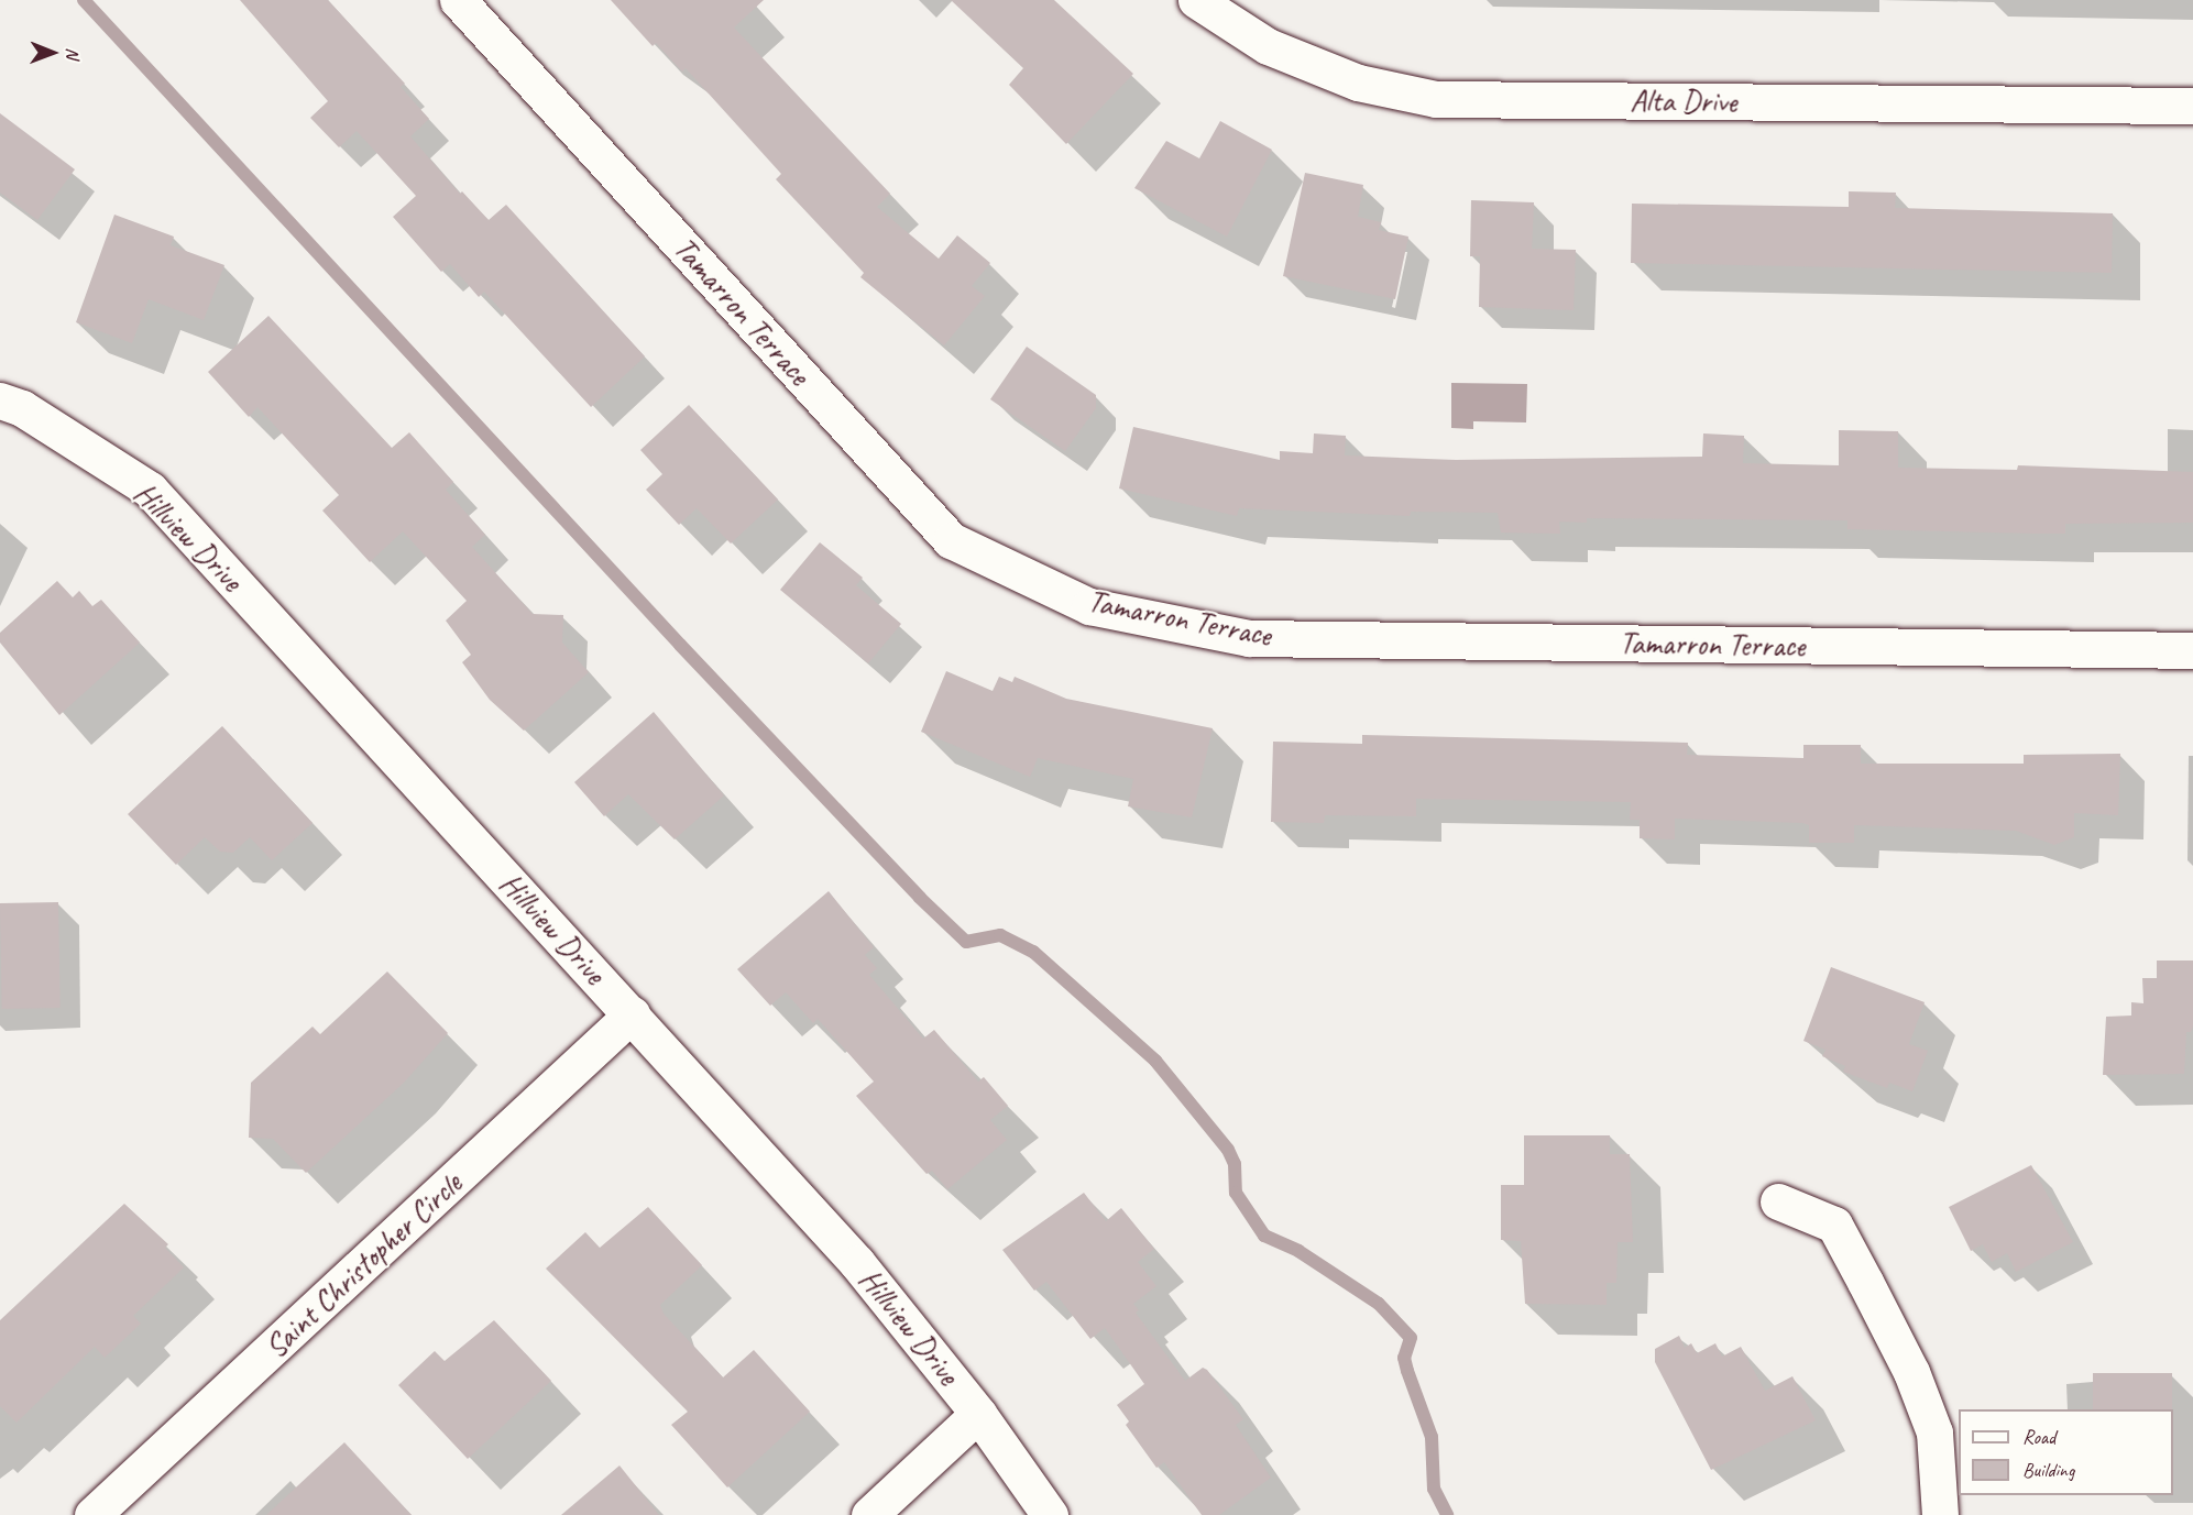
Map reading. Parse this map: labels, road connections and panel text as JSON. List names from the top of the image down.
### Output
{
  "streets": {
    "street": [
      "Alta Drive",
      "Tamarron Terrace",
      "Hillview Drive",
      "Saint Christopher Circle"
    ]
  },
  "crossings": [
    ["Hillview Drive", "Saint Christopher Circle"]
  ],
  "legend": ["Road", "Building"],
  "north": "right"
}
